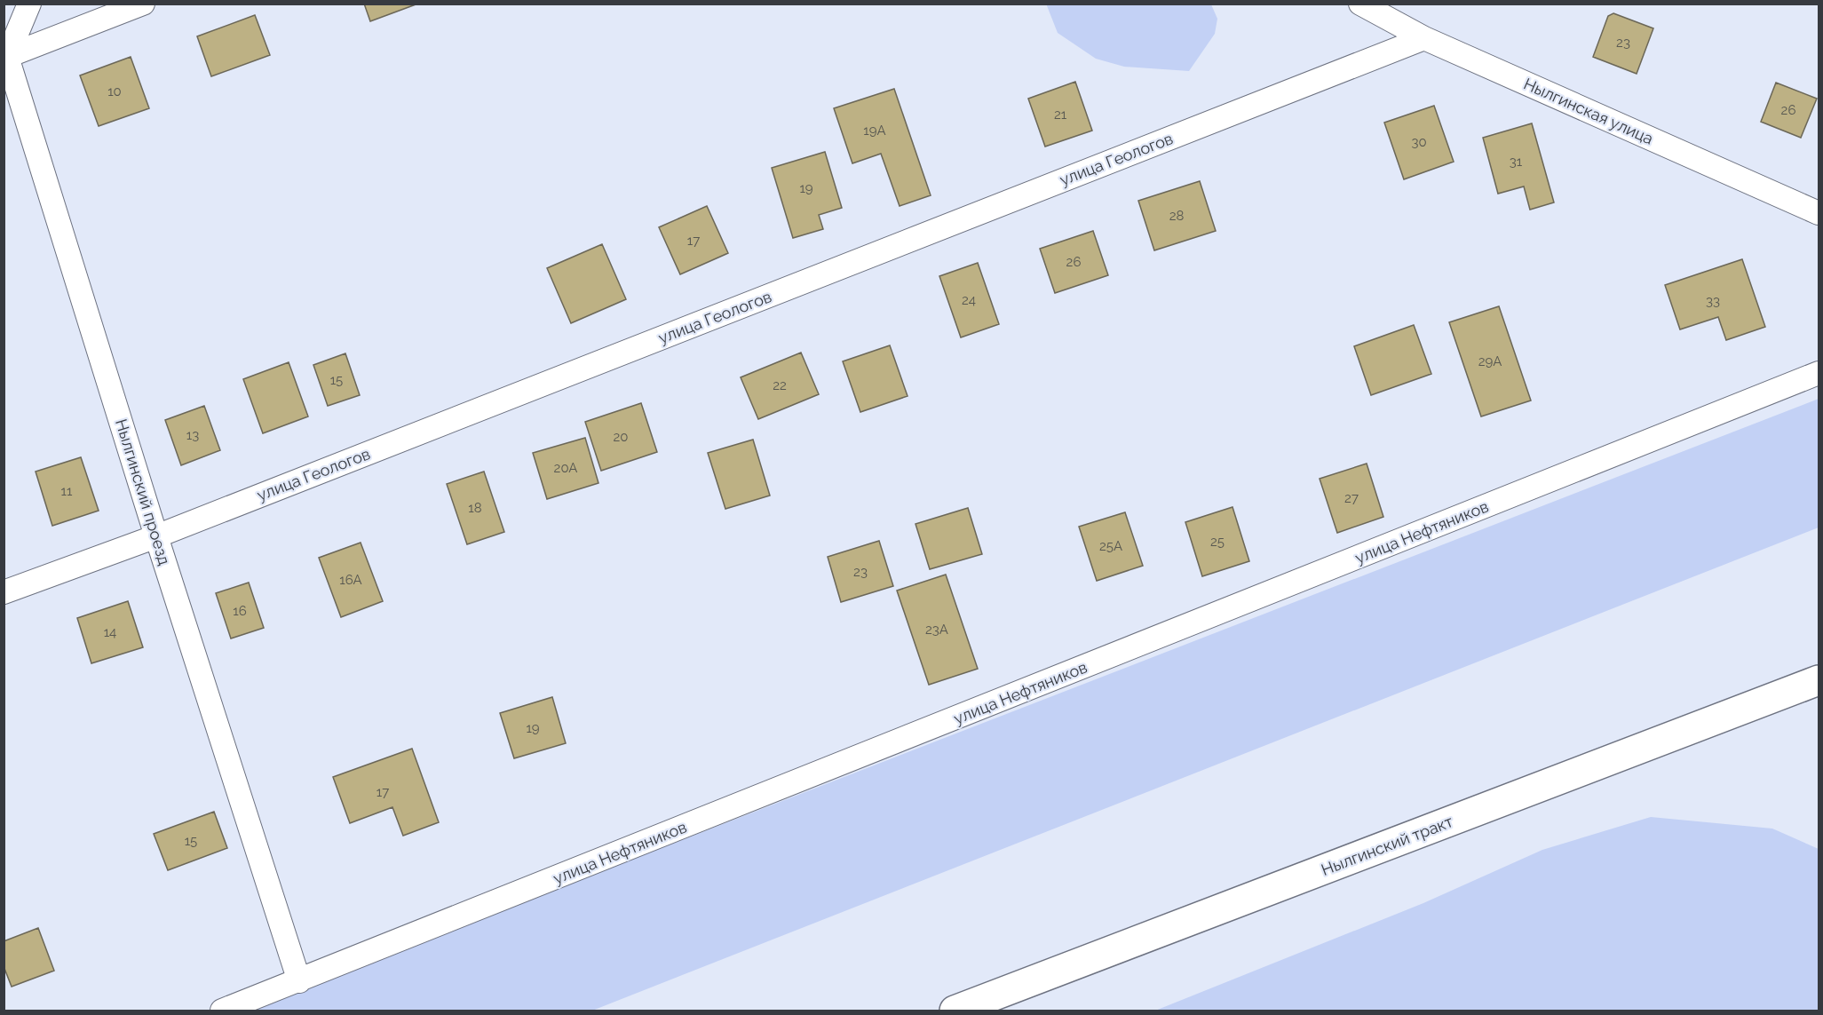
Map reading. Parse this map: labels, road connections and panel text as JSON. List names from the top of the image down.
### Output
{
  "streets": {
    "main road": ["Нылгинский тракт"],
    "street": [
      "Нылгинская улица",
      "улица Геологов",
      "Нылгинский проезд",
      "улица Нефтяников"
    ]
  },
  "crossings": [
    ["Нылгинская улица", "улица Геологов"],
    ["улица Геологов", "Нылгинский проезд"],
    ["Нылгинский проезд", "улица Нефтяников"]
  ],
  "house_numbers": [
    "23",
    "10",
    "26",
    "21",
    "19А",
    "30",
    "31",
    "19",
    "28",
    "17",
    "26",
    "24",
    "33",
    "29А",
    "15",
    "22",
    "13",
    "20",
    "20А",
    "11",
    "27",
    "18",
    "25",
    "25А",
    "23",
    "16А",
    "16",
    "23А",
    "14",
    "19",
    "17",
    "15"
  ]
}
